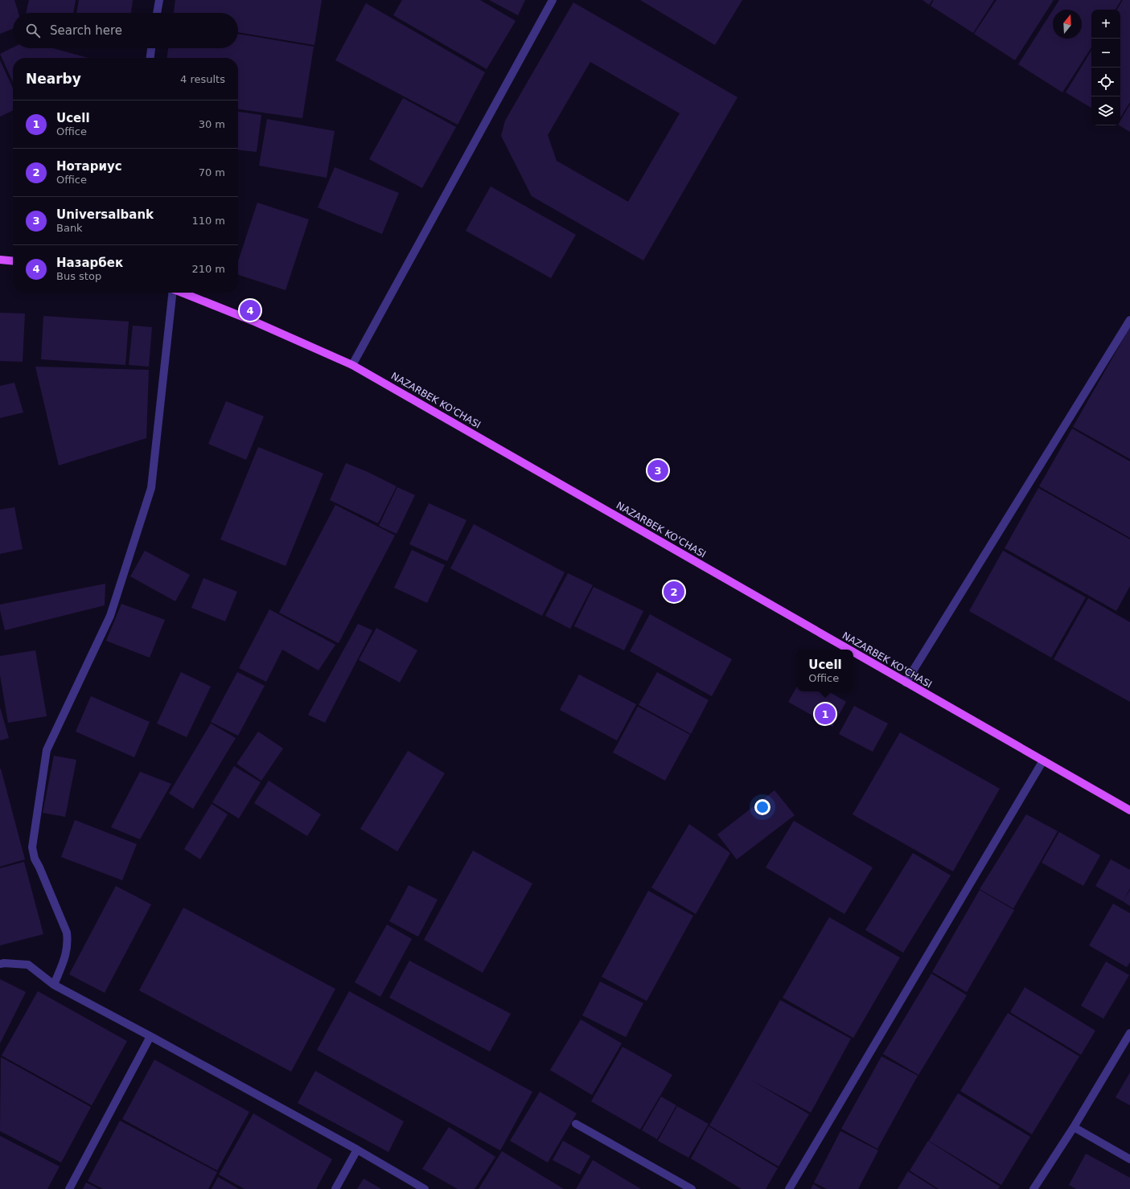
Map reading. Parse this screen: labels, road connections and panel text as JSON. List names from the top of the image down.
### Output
{
  "streets": {
    "main road": ["NAZARBEK KO'CHASI"]
  },
  "north": "top",
  "page": {
    "map_buttons": ["+", "−"],
    "search": "Search here",
    "heading": ["Nearby", "4 results"],
    "list": [
      {
        "mark": "1",
        "name": "Ucell",
        "note": "Office",
        "value": "30 m"
      },
      {
        "mark": "2",
        "name": "Нотариус",
        "note": "Office",
        "value": "70 m"
      },
      {
        "mark": "3",
        "name": "Universalbank",
        "note": "Bank",
        "value": "110 m"
      },
      {
        "mark": "4",
        "name": "Назарбек",
        "note": "Bus stop",
        "value": "210 m"
      }
    ],
    "pins": [
      "4",
      "3",
      "2",
      "1"
    ],
    "popup": ["Ucell", "Office"]
  }
}
